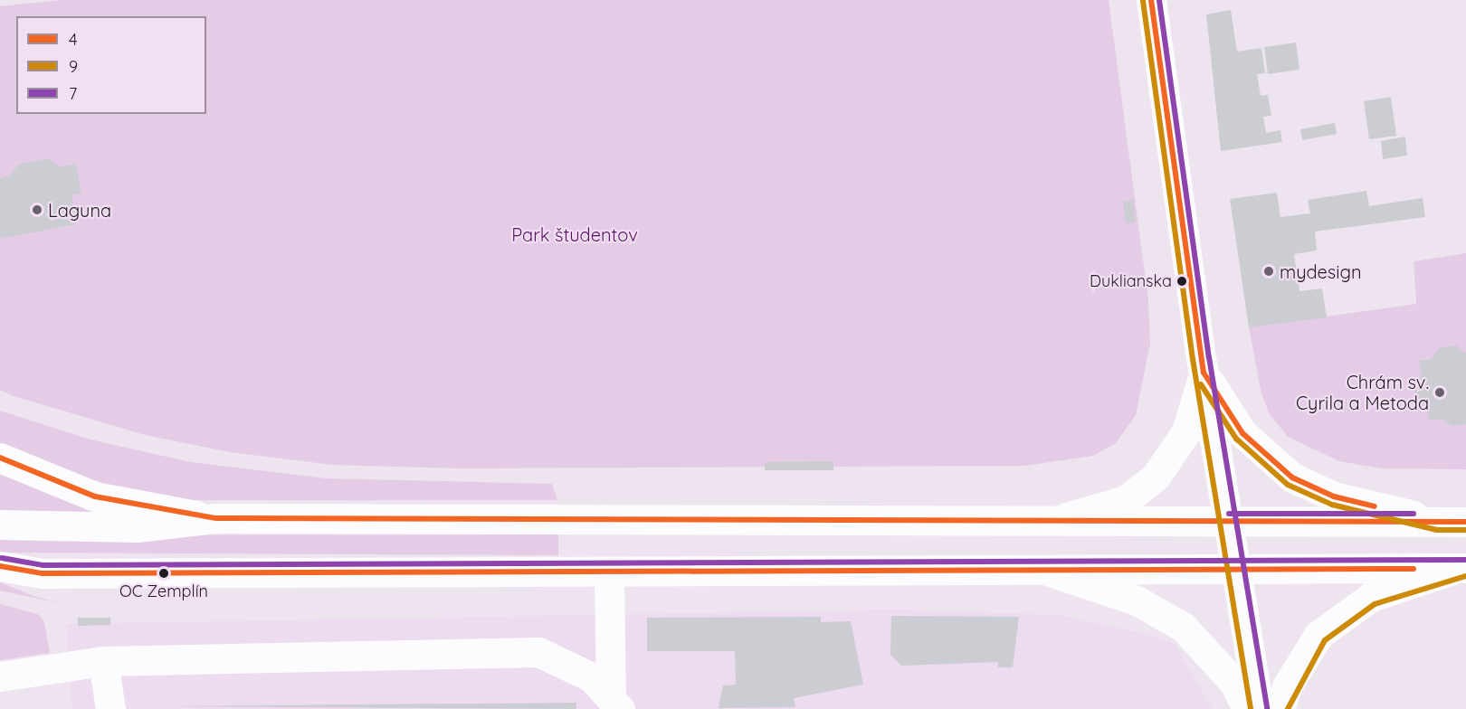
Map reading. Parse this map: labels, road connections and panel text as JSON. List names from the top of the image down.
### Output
{
  "parks": ["Park študentov"],
  "places": [
    "Laguna",
    "mydesign",
    "Duklianska",
    "Chrám sv. Cyrila a Metoda",
    "OC Zemplín"
  ],
  "lines": ["transit line 4", "transit line 7", "transit line 9"],
  "legend": ["4", "9", "7"]
}
